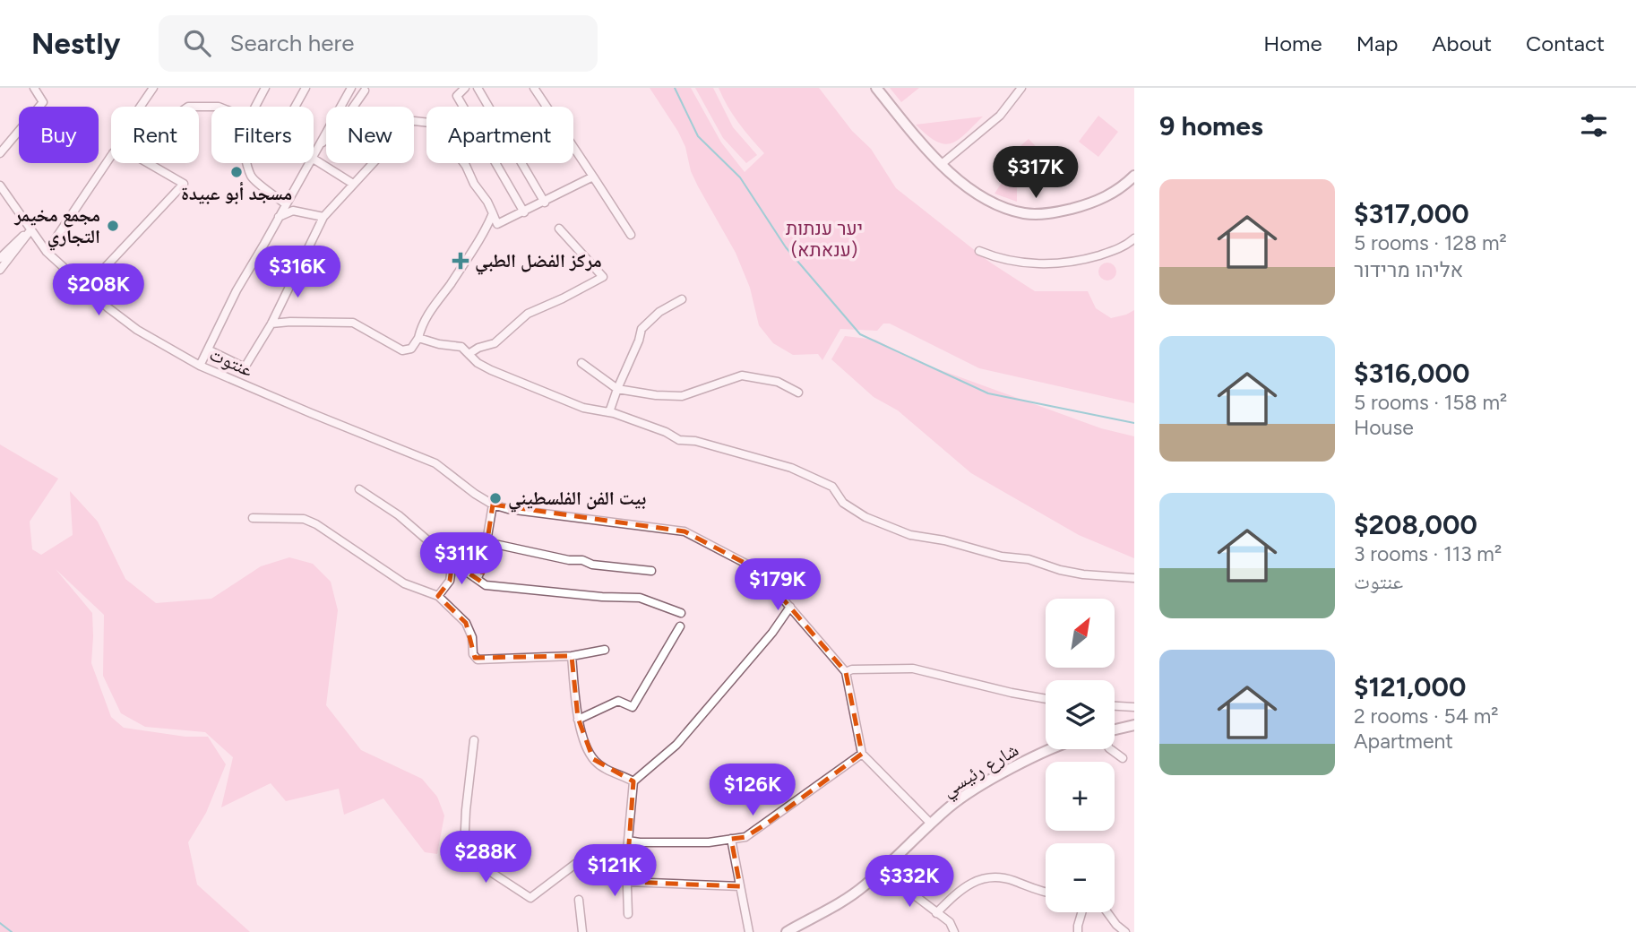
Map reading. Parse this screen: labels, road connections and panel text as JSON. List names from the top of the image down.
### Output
{
  "streets": {
    "street": ["عنتوت", "شارع رئيسي"]
  },
  "parks": ["יער ענתות (ענאתא)"],
  "places": {
    "other": ["مسجد أبو عبيدة", "مجمع مخيمر التجاري", "بيت الفن الفلسطيني"],
    "health": ["مركز الفضل الطبي"]
  },
  "north": "top right",
  "page": {
    "header": "Nestly",
    "search": "Search here",
    "nav": [
      "Home",
      "Map",
      "About",
      "Contact"
    ],
    "heading": "9 homes",
    "chip": [
      "Buy",
      "Rent",
      "Filters",
      "New",
      "Apartment"
    ],
    "price": [
      "$317K",
      "$316K",
      "$208K",
      "$311K",
      "$179K",
      "$126K",
      "$288K",
      "$121K",
      "$332K"
    ],
    "list": [
      {
        "name": "$317,000",
        "note": "5 rooms · 128 m² · אליהו מרידור"
      },
      {
        "name": "$316,000",
        "note": "5 rooms · 158 m² · House"
      },
      {
        "name": "$208,000",
        "note": "3 rooms · 113 m² · عنتوت"
      },
      {
        "name": "$121,000",
        "note": "2 rooms · 54 m² · Apartment"
      }
    ],
    "map_buttons": ["+", "−"]
  }
}
